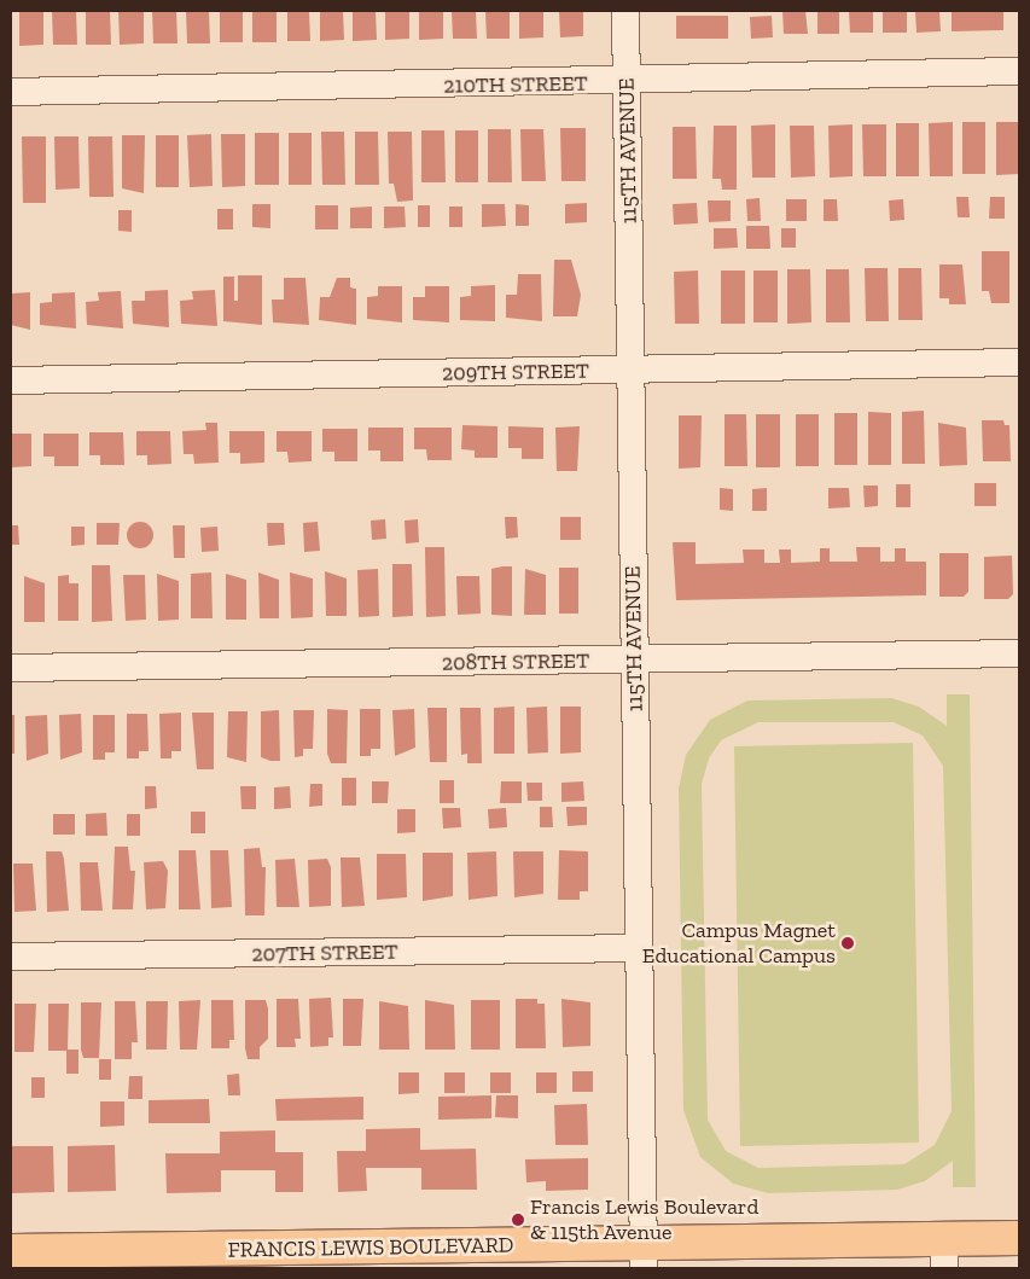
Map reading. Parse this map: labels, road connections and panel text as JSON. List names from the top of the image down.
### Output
{
  "streets": {
    "main road": ["FRANCIS LEWIS BOULEVARD"],
    "street": [
      "210TH STREET",
      "115TH AVENUE",
      "209TH STREET",
      "208TH STREET",
      "207TH STREET"
    ]
  },
  "crossings": [
    ["210TH STREET", "115TH AVENUE"],
    ["115TH AVENUE", "209TH STREET"],
    ["115TH AVENUE", "208TH STREET"],
    ["115TH AVENUE", "207TH STREET"],
    ["115TH AVENUE", "FRANCIS LEWIS BOULEVARD"]
  ],
  "places": ["Campus Magnet Educational Campus", "Francis Lewis Boulevard & 115th Avenue"]
}
